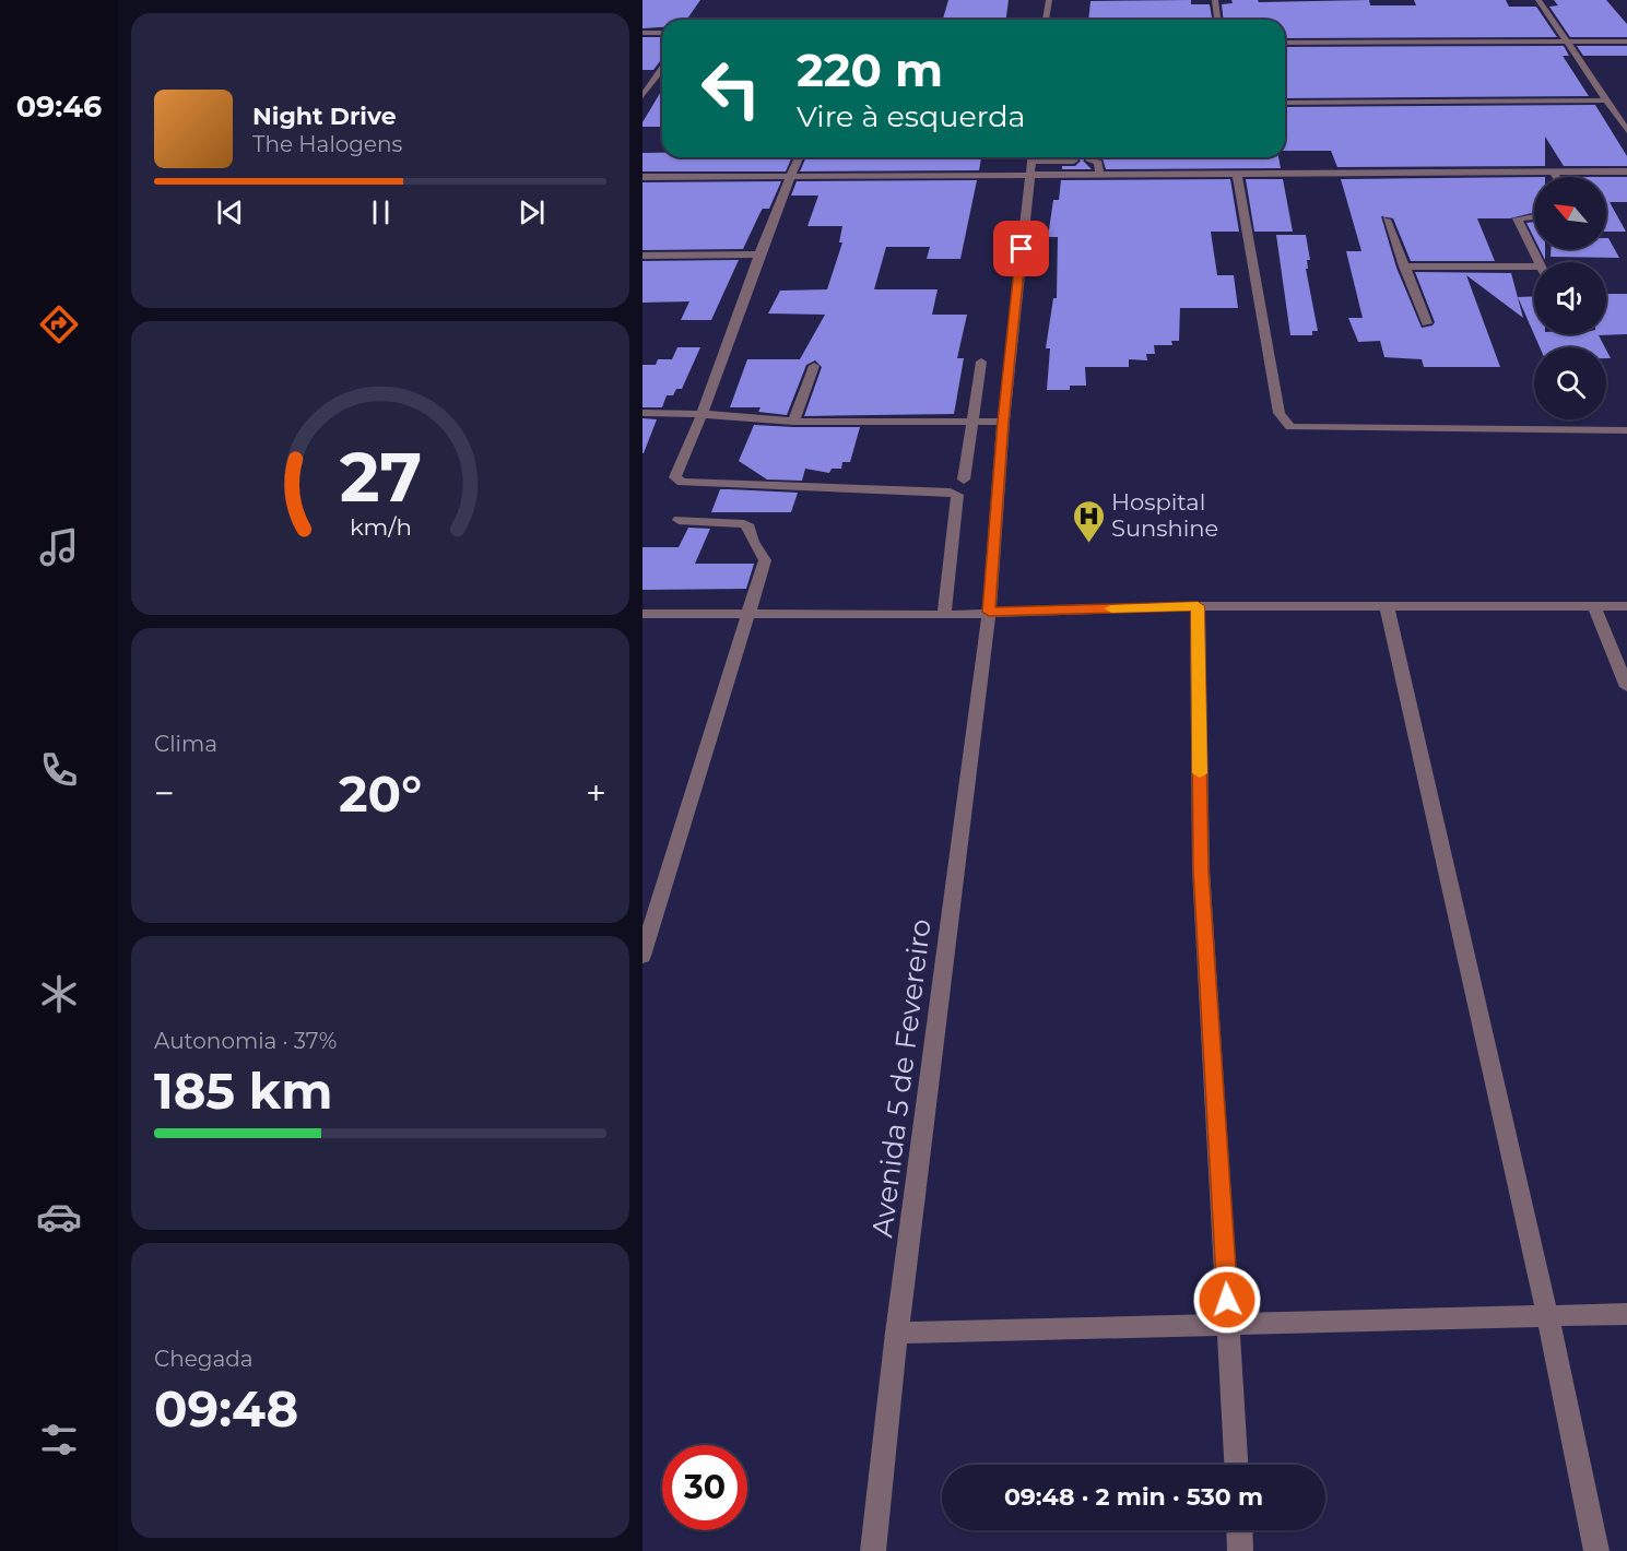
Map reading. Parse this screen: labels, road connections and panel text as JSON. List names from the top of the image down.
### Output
{
  "streets": {
    "street": ["Avenida 5 de Fevereiro"]
  },
  "places": {
    "hospital": ["Hospital Sunshine"]
  },
  "north": "top left",
  "page": {
    "tabs": "09:46",
    "turn": ["220 m", "Vire à esquerda"],
    "song": ["Night Drive", "The Halogens"],
    "tile": [
      "Clima",
      ["Autonomia · 37%", "185 km"],
      ["Chegada", "09:48"]
    ],
    "heat": ["−", "20°", "+"],
    "limit": "30",
    "trip": "09:48 · 2 min · 530 m",
    "gauge": ["27", "km/h"]
  }
}
